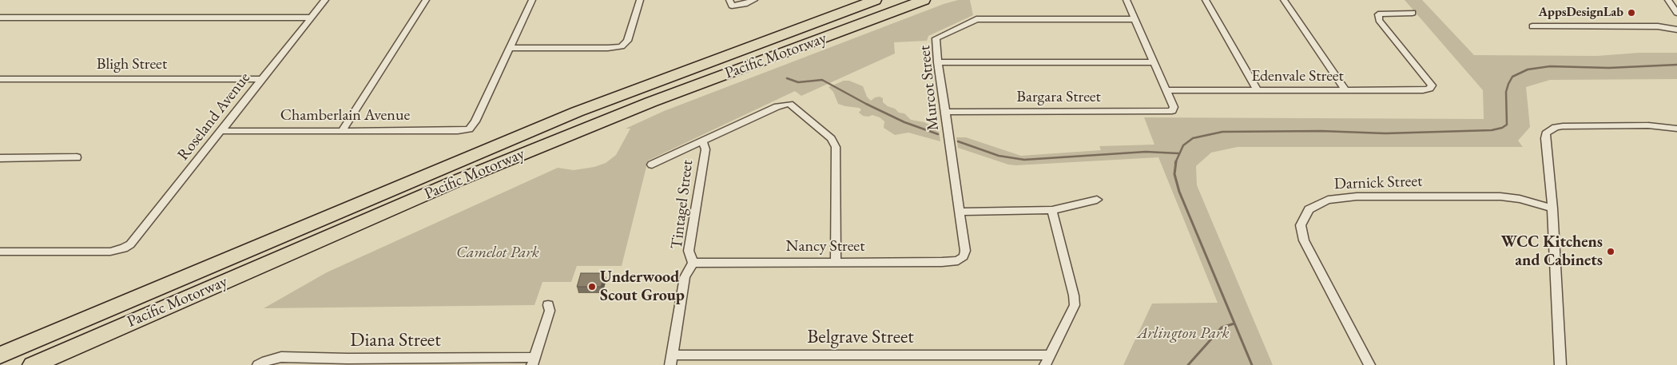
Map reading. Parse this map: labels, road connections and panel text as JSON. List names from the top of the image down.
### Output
{
  "streets": {
    "highway": ["Pacific Motorway"],
    "street": [
      "Bligh Street",
      "Edenvale Street",
      "Murcot Street",
      "Bargara Street",
      "Chamberlain Avenue",
      "Roseland Avenue",
      "Darnick Street",
      "Tintagel Street",
      "Nancy Street",
      "Belgrave Street",
      "Diana Street"
    ]
  },
  "crossings": [
    ["Bligh Street", "Roseland Avenue"],
    ["Edenvale Street", "Bargara Street"],
    ["Murcot Street", "Bargara Street"],
    ["Murcot Street", "Nancy Street"],
    ["Chamberlain Avenue", "Roseland Avenue"],
    ["Tintagel Street", "Nancy Street"],
    ["Tintagel Street", "Belgrave Street"]
  ],
  "parks": ["Camelot Park", "Arlington Park"],
  "places": ["AppsDesignLab", "WCC Kitchens and Cabinets", "Underwood Scout Group"]
}
